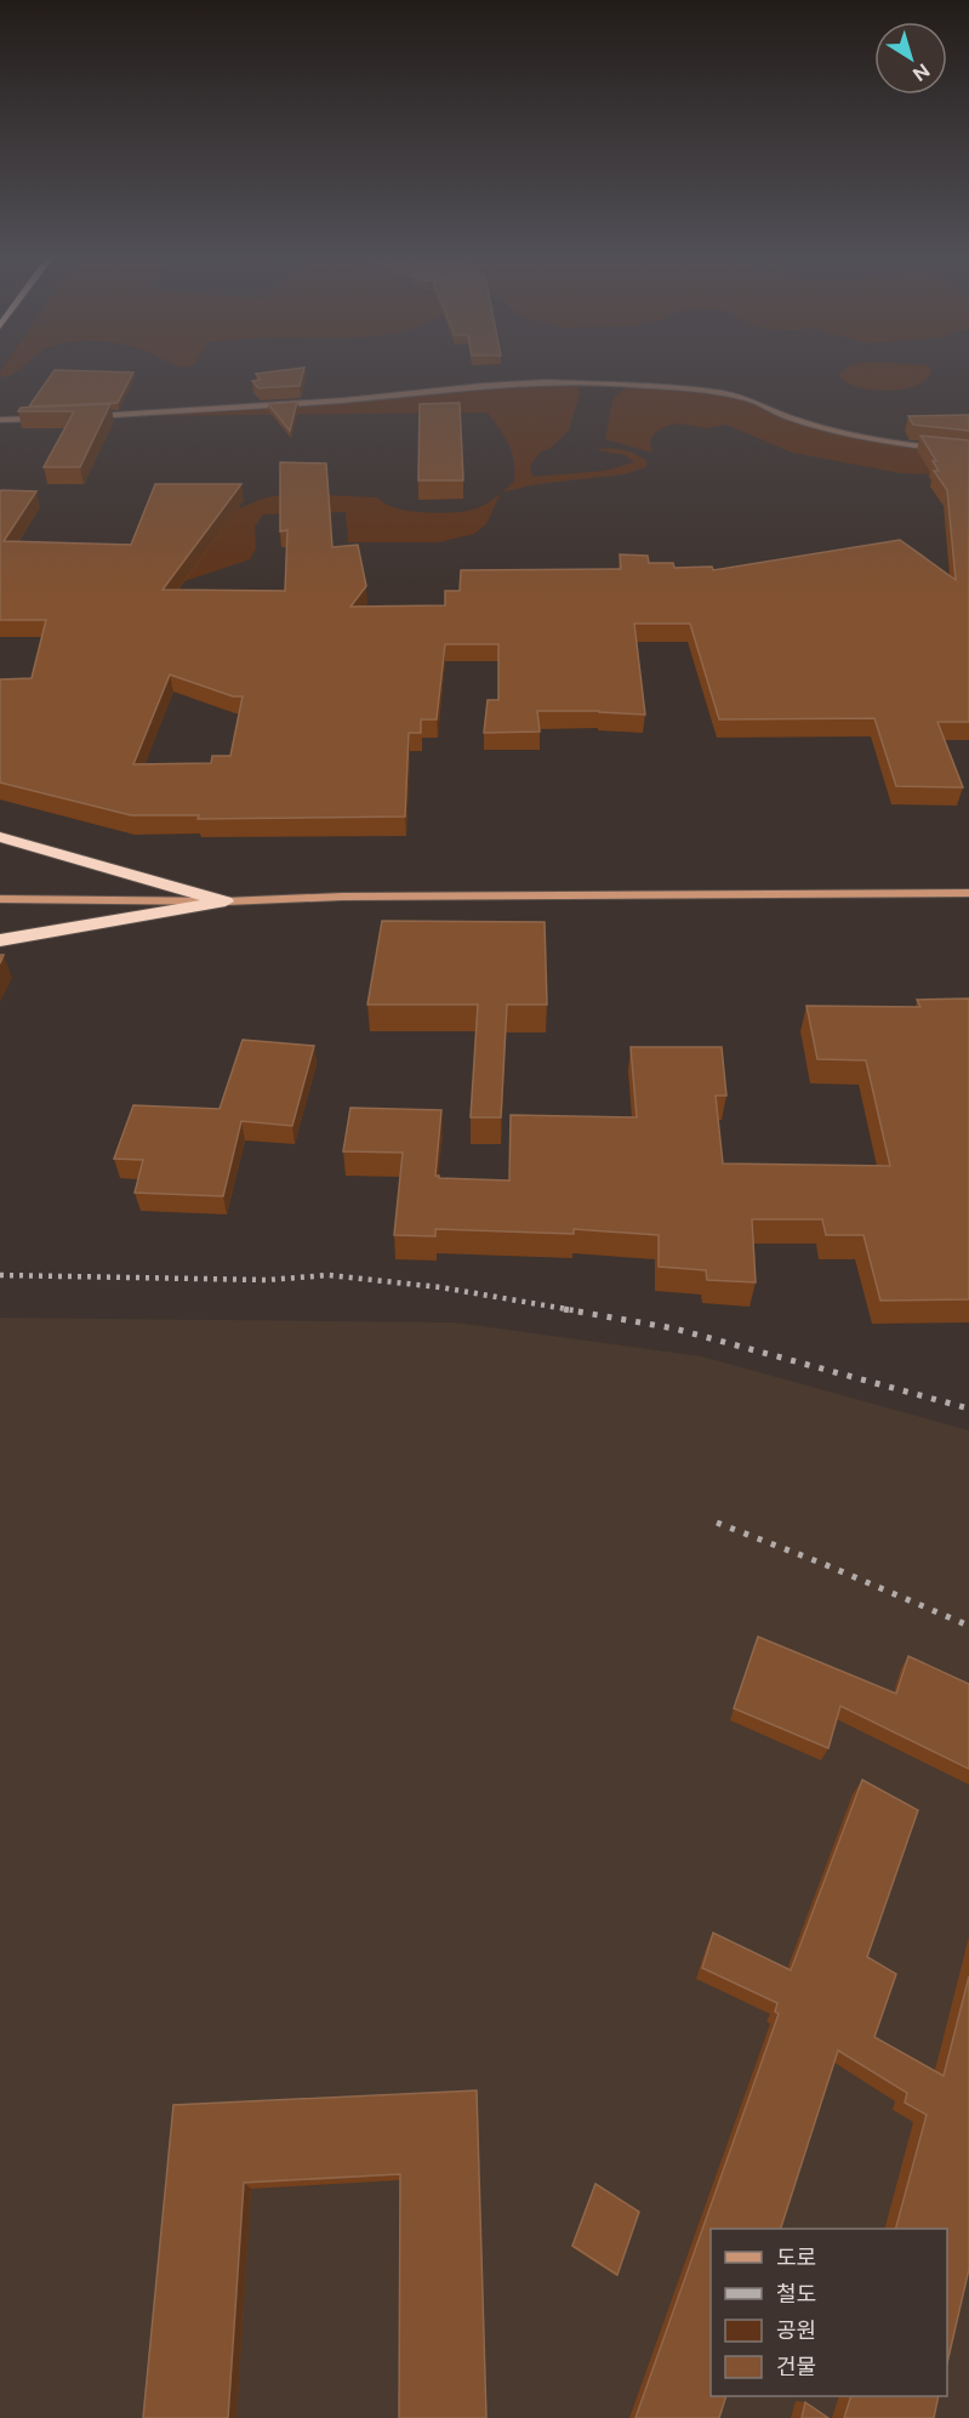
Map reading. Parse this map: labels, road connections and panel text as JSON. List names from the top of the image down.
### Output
{
  "legend": [
    "도로",
    "철도",
    "공원",
    "건물"
  ],
  "north": "bottom right"
}
